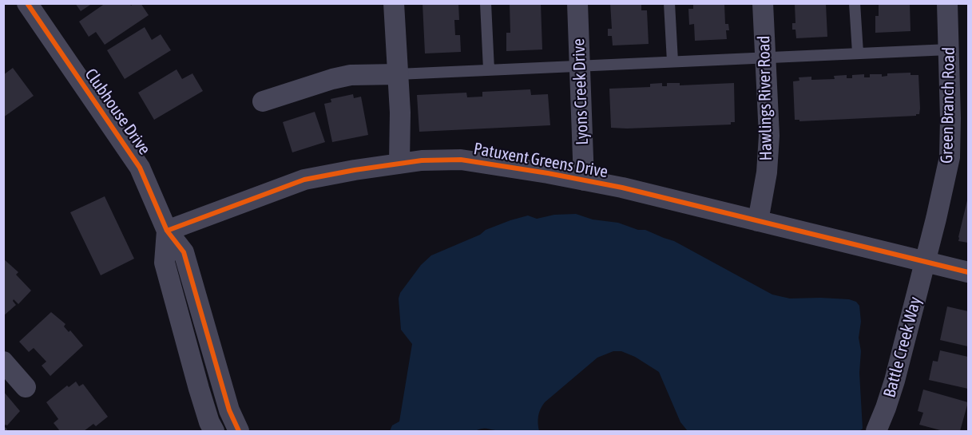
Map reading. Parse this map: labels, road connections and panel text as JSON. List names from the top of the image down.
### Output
{
  "streets": {
    "street": [
      "Lyons Creek Drive",
      "Hawlings River Road",
      "Green Branch Road",
      "Clubhouse Drive",
      "Patuxent Greens Drive",
      "Battle Creek Way"
    ]
  },
  "crossings": [
    ["Lyons Creek Drive", "Patuxent Greens Drive"],
    ["Hawlings River Road", "Patuxent Greens Drive"],
    ["Green Branch Road", "Patuxent Greens Drive"],
    ["Green Branch Road", "Battle Creek Way"],
    ["Clubhouse Drive", "Patuxent Greens Drive"],
    ["Patuxent Greens Drive", "Battle Creek Way"]
  ]
}
